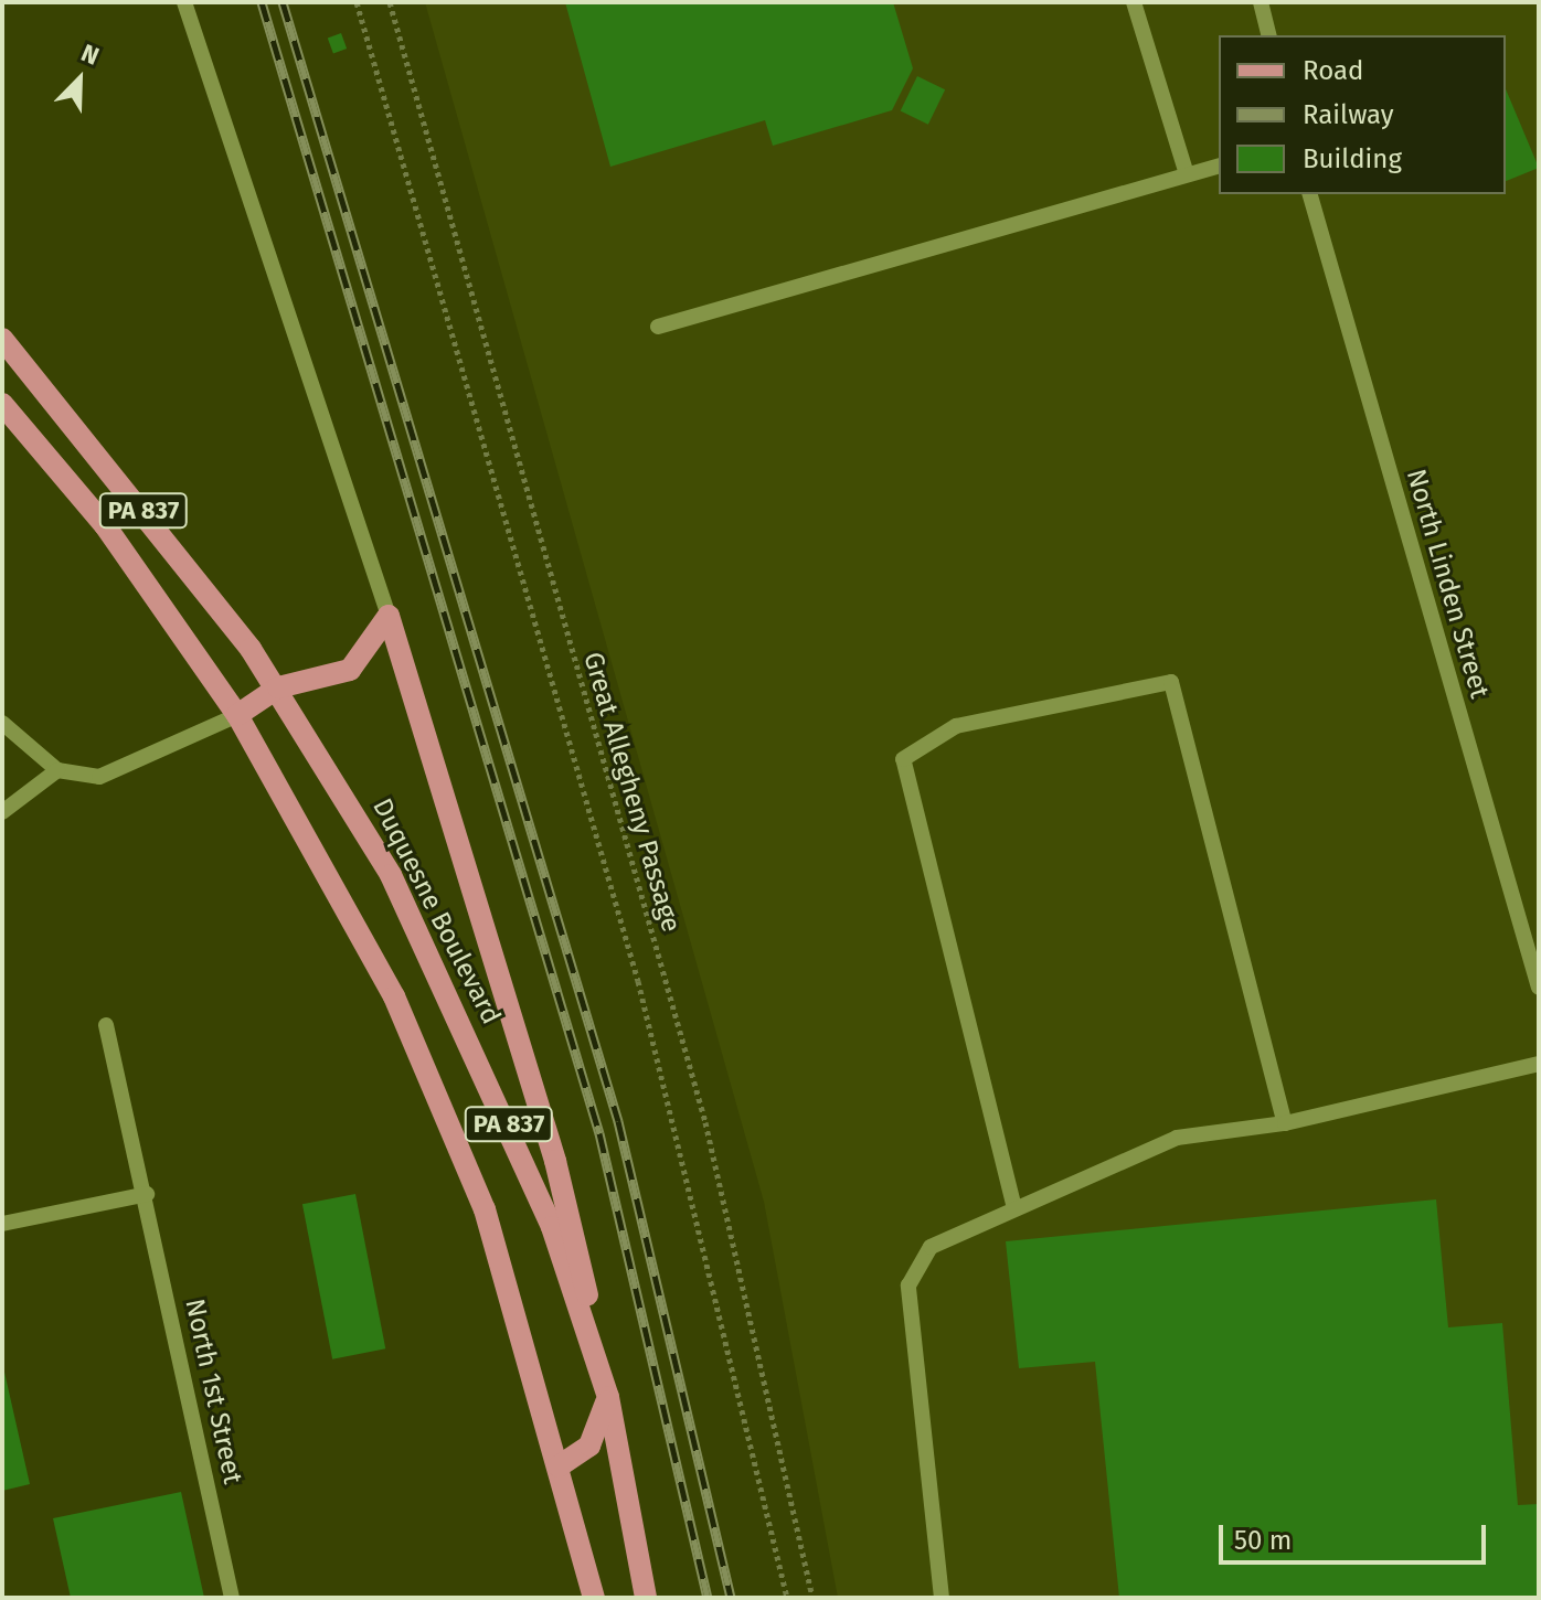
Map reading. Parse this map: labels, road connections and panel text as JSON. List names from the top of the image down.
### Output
{
  "streets": {
    "main road": ["PA 837", "Duquesne Boulevard"],
    "street": ["North Linden Street", "North 1st Street"],
    "path": ["Great Allegheny Passage"]
  },
  "legend": ["Road", "Railway", "Building"],
  "scale_bar": "50 m",
  "north": "top right"
}
